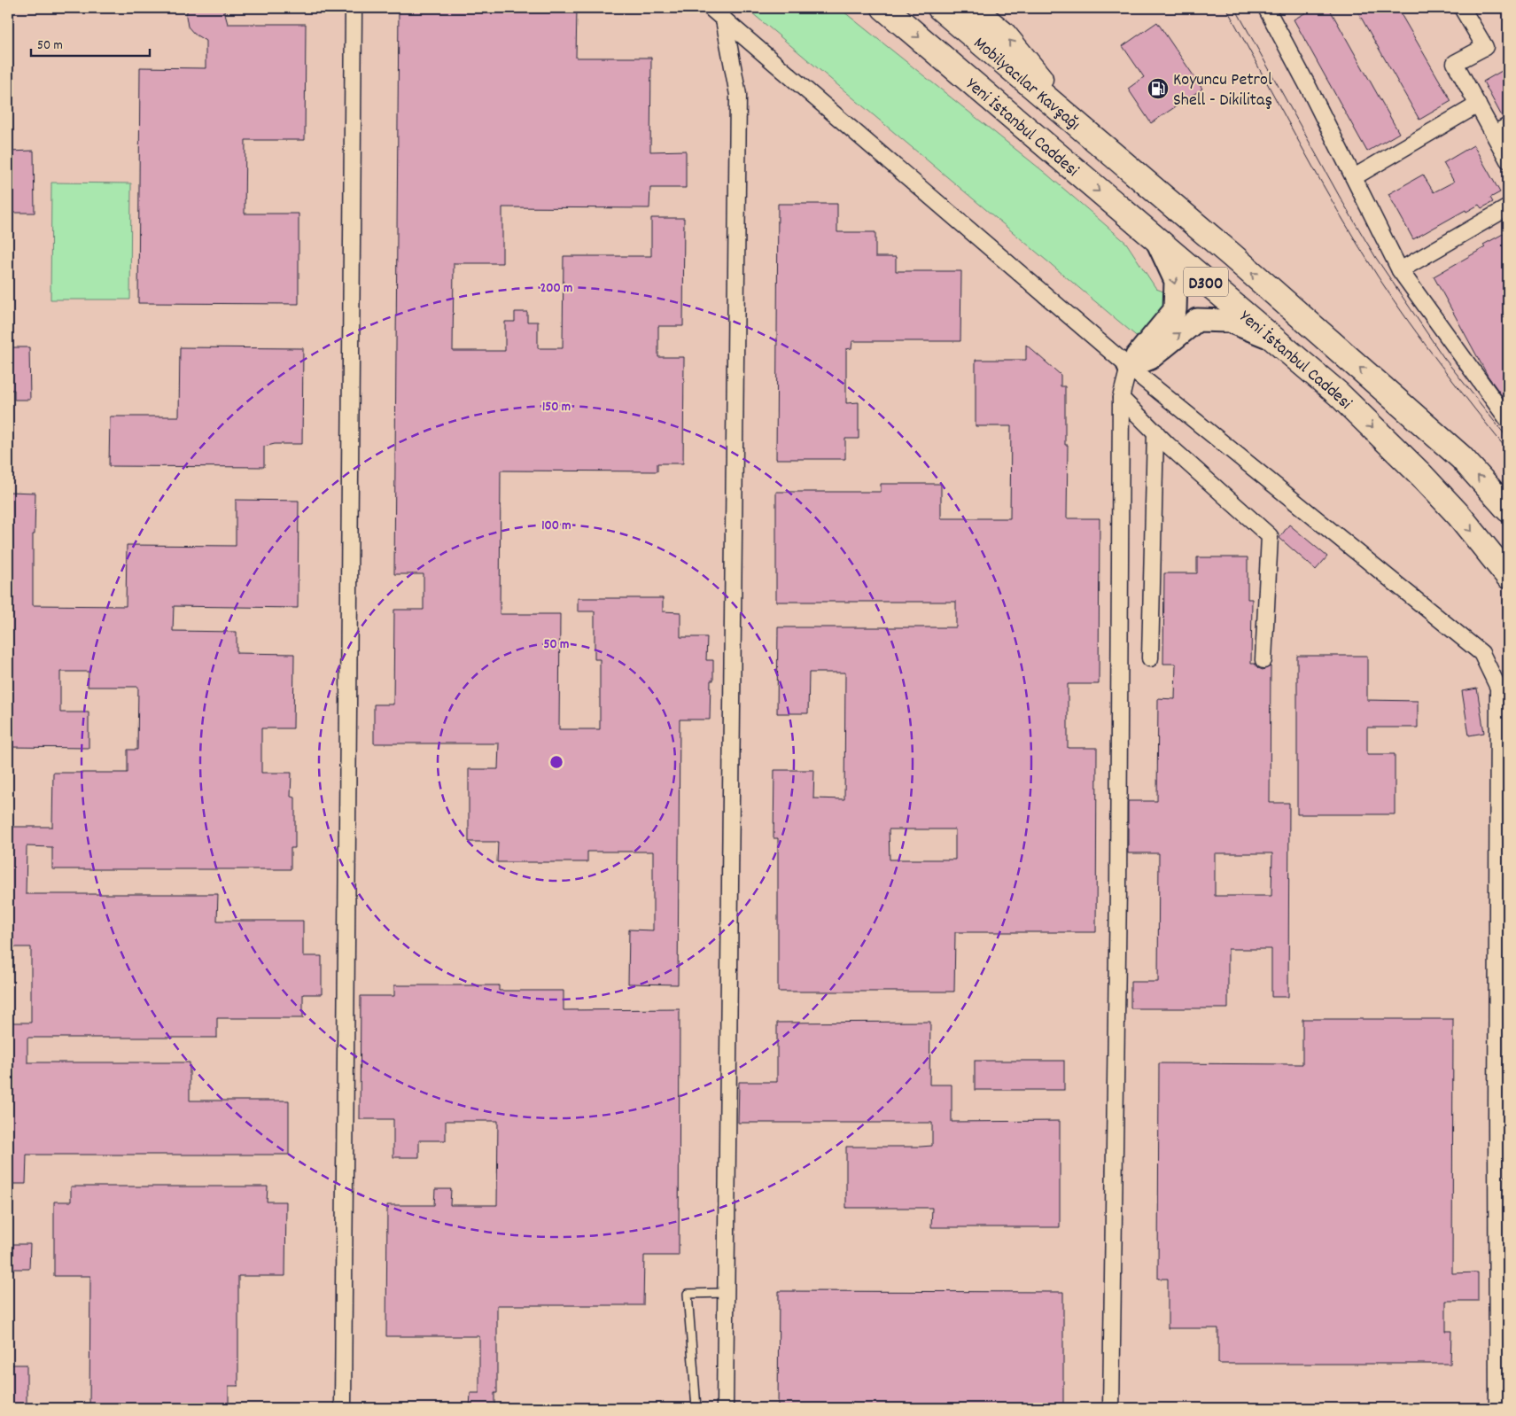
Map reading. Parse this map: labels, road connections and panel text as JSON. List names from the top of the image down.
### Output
{
  "streets": {
    "highway": ["Mobilyacılar Kavşağı", "Yeni İstanbul Caddesi", "D300"]
  },
  "crossings": [
    ["Mobilyacılar Kavşağı", "Yeni İstanbul Caddesi"]
  ],
  "places": {
    "fuel station": ["Koyuncu Petrol Shell - Dikilitaş"]
  },
  "scale_bar": "50 m",
  "rings": [
    "200 m",
    "150 m",
    "100 m",
    "50 m"
  ]
}
